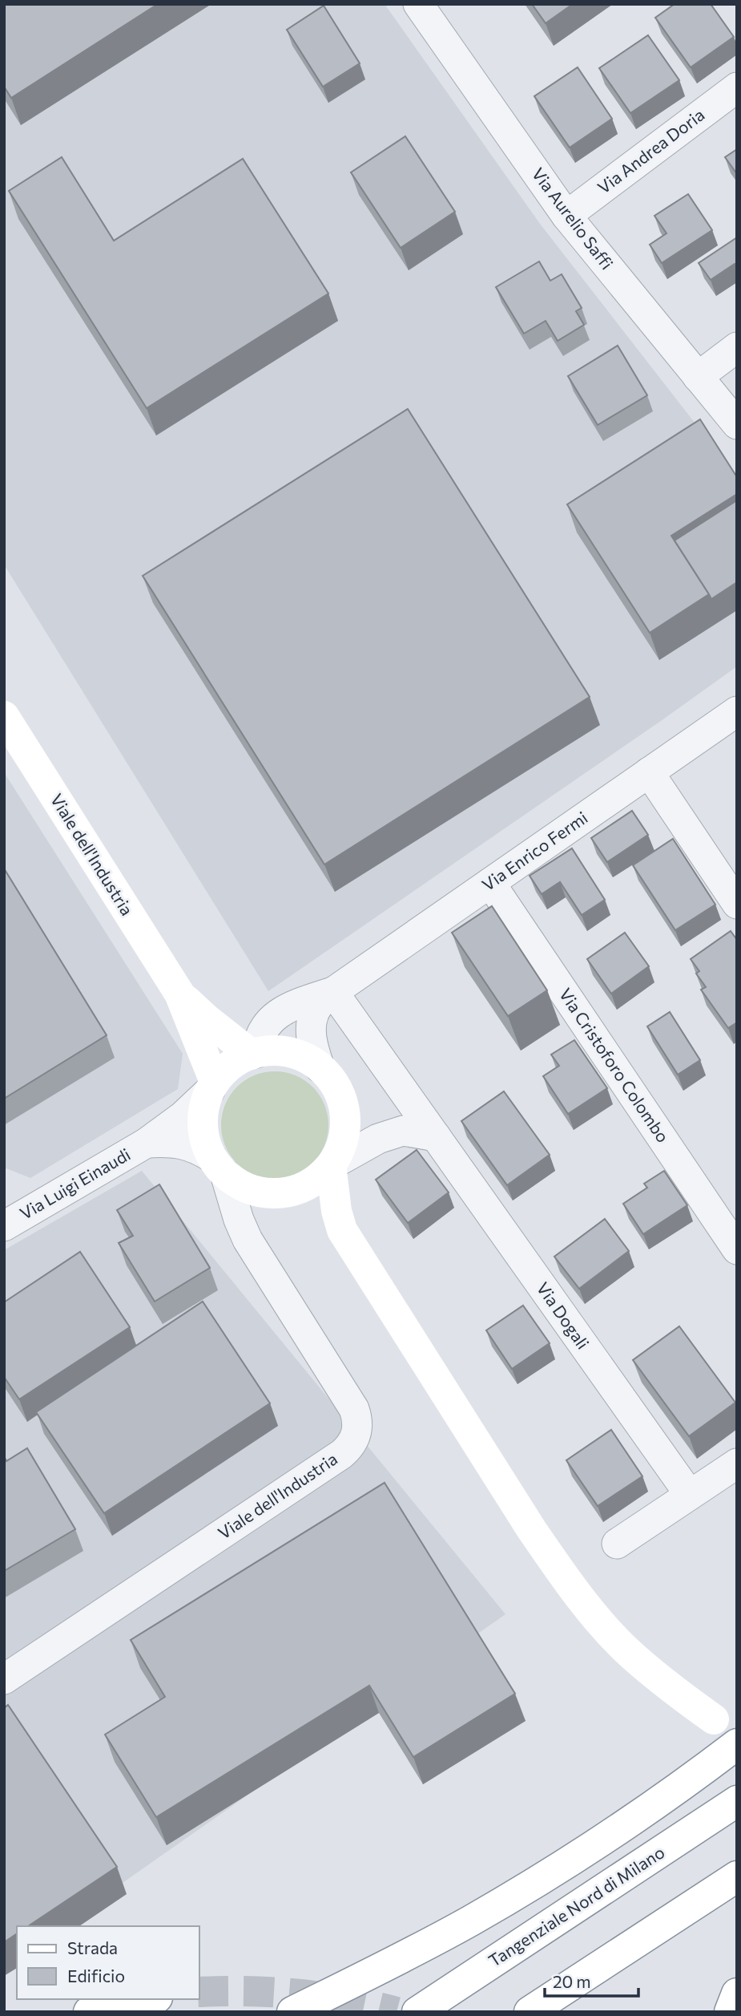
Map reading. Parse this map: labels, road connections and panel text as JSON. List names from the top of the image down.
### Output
{
  "streets": {
    "main road": ["Viale dell'Industria", "Tangenziale Nord di Milano"],
    "street": [
      "Via Andrea Doria",
      "Via Aurelio Saffi",
      "Via Enrico Fermi",
      "Via Cristoforo Colombo",
      "Via Luigi Einaudi",
      "Via Dogali"
    ]
  },
  "crossings": [
    ["Via Andrea Doria", "Via Aurelio Saffi"],
    ["Via Enrico Fermi", "Viale dell'Industria"],
    ["Via Enrico Fermi", "Via Cristoforo Colombo"],
    ["Via Enrico Fermi", "Via Luigi Einaudi"],
    ["Via Enrico Fermi", "Via Dogali"],
    ["Viale dell'Industria", "Via Luigi Einaudi"]
  ],
  "legend": ["Strada", "Edificio"],
  "scale_bar": "20 m"
}
